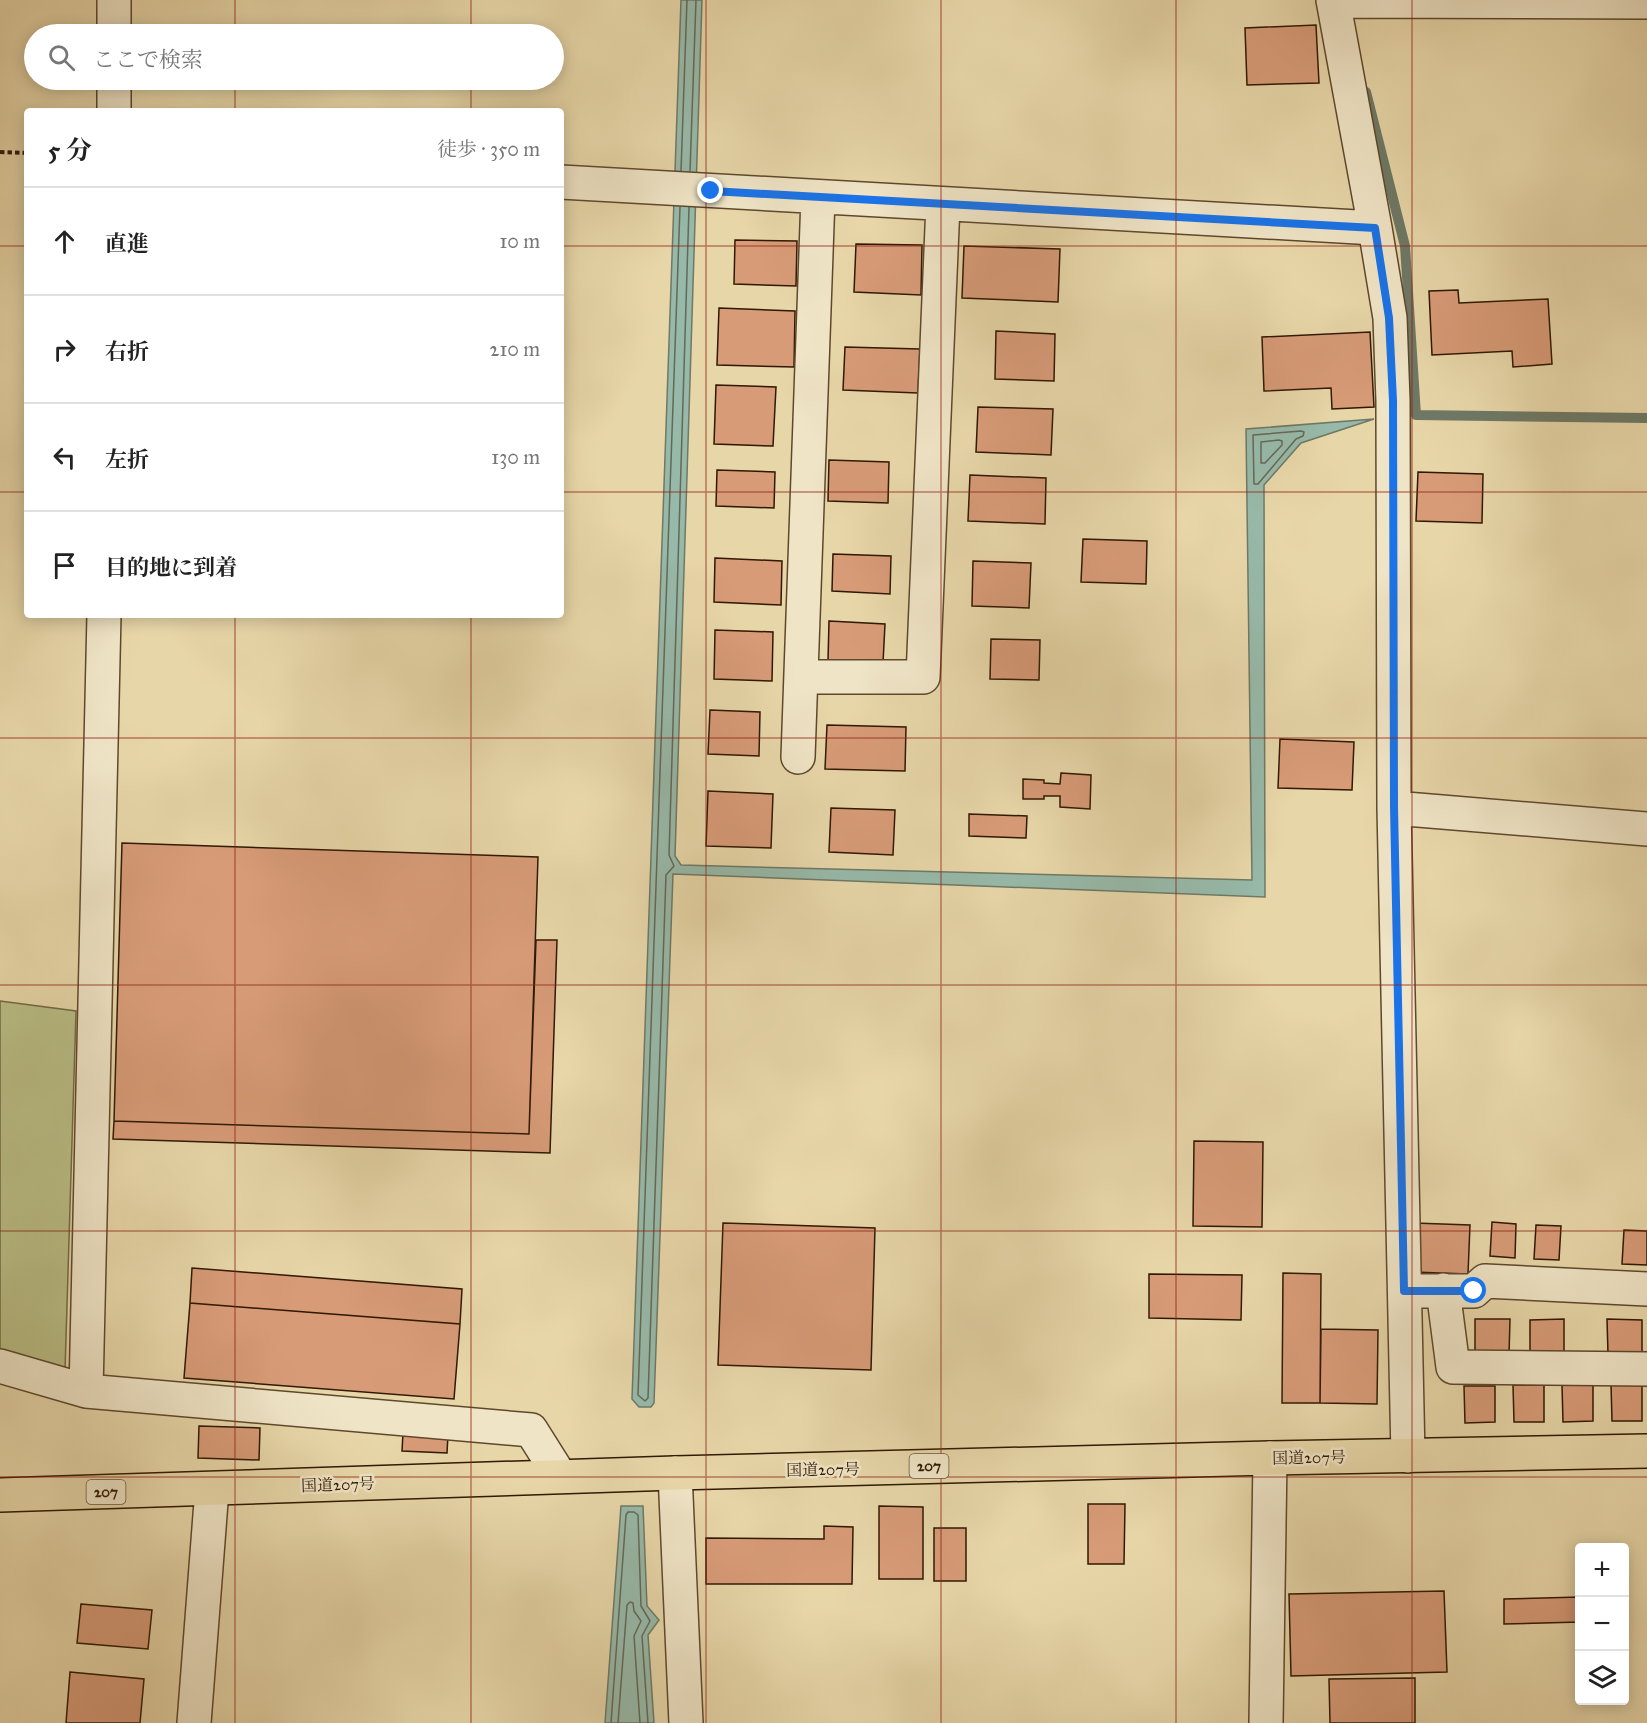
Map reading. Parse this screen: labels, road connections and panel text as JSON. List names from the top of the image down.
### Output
{
  "streets": {
    "highway": ["国道207号", "207"]
  },
  "page": {
    "search": "ここで検索",
    "heading": ["5 分", "徒歩 · 350 m"],
    "list": [
      ["直進", "10 m"],
      ["右折", "210 m"],
      ["左折", "130 m"],
      "目的地に到着"
    ],
    "map_buttons": ["+", "−"]
  }
}
